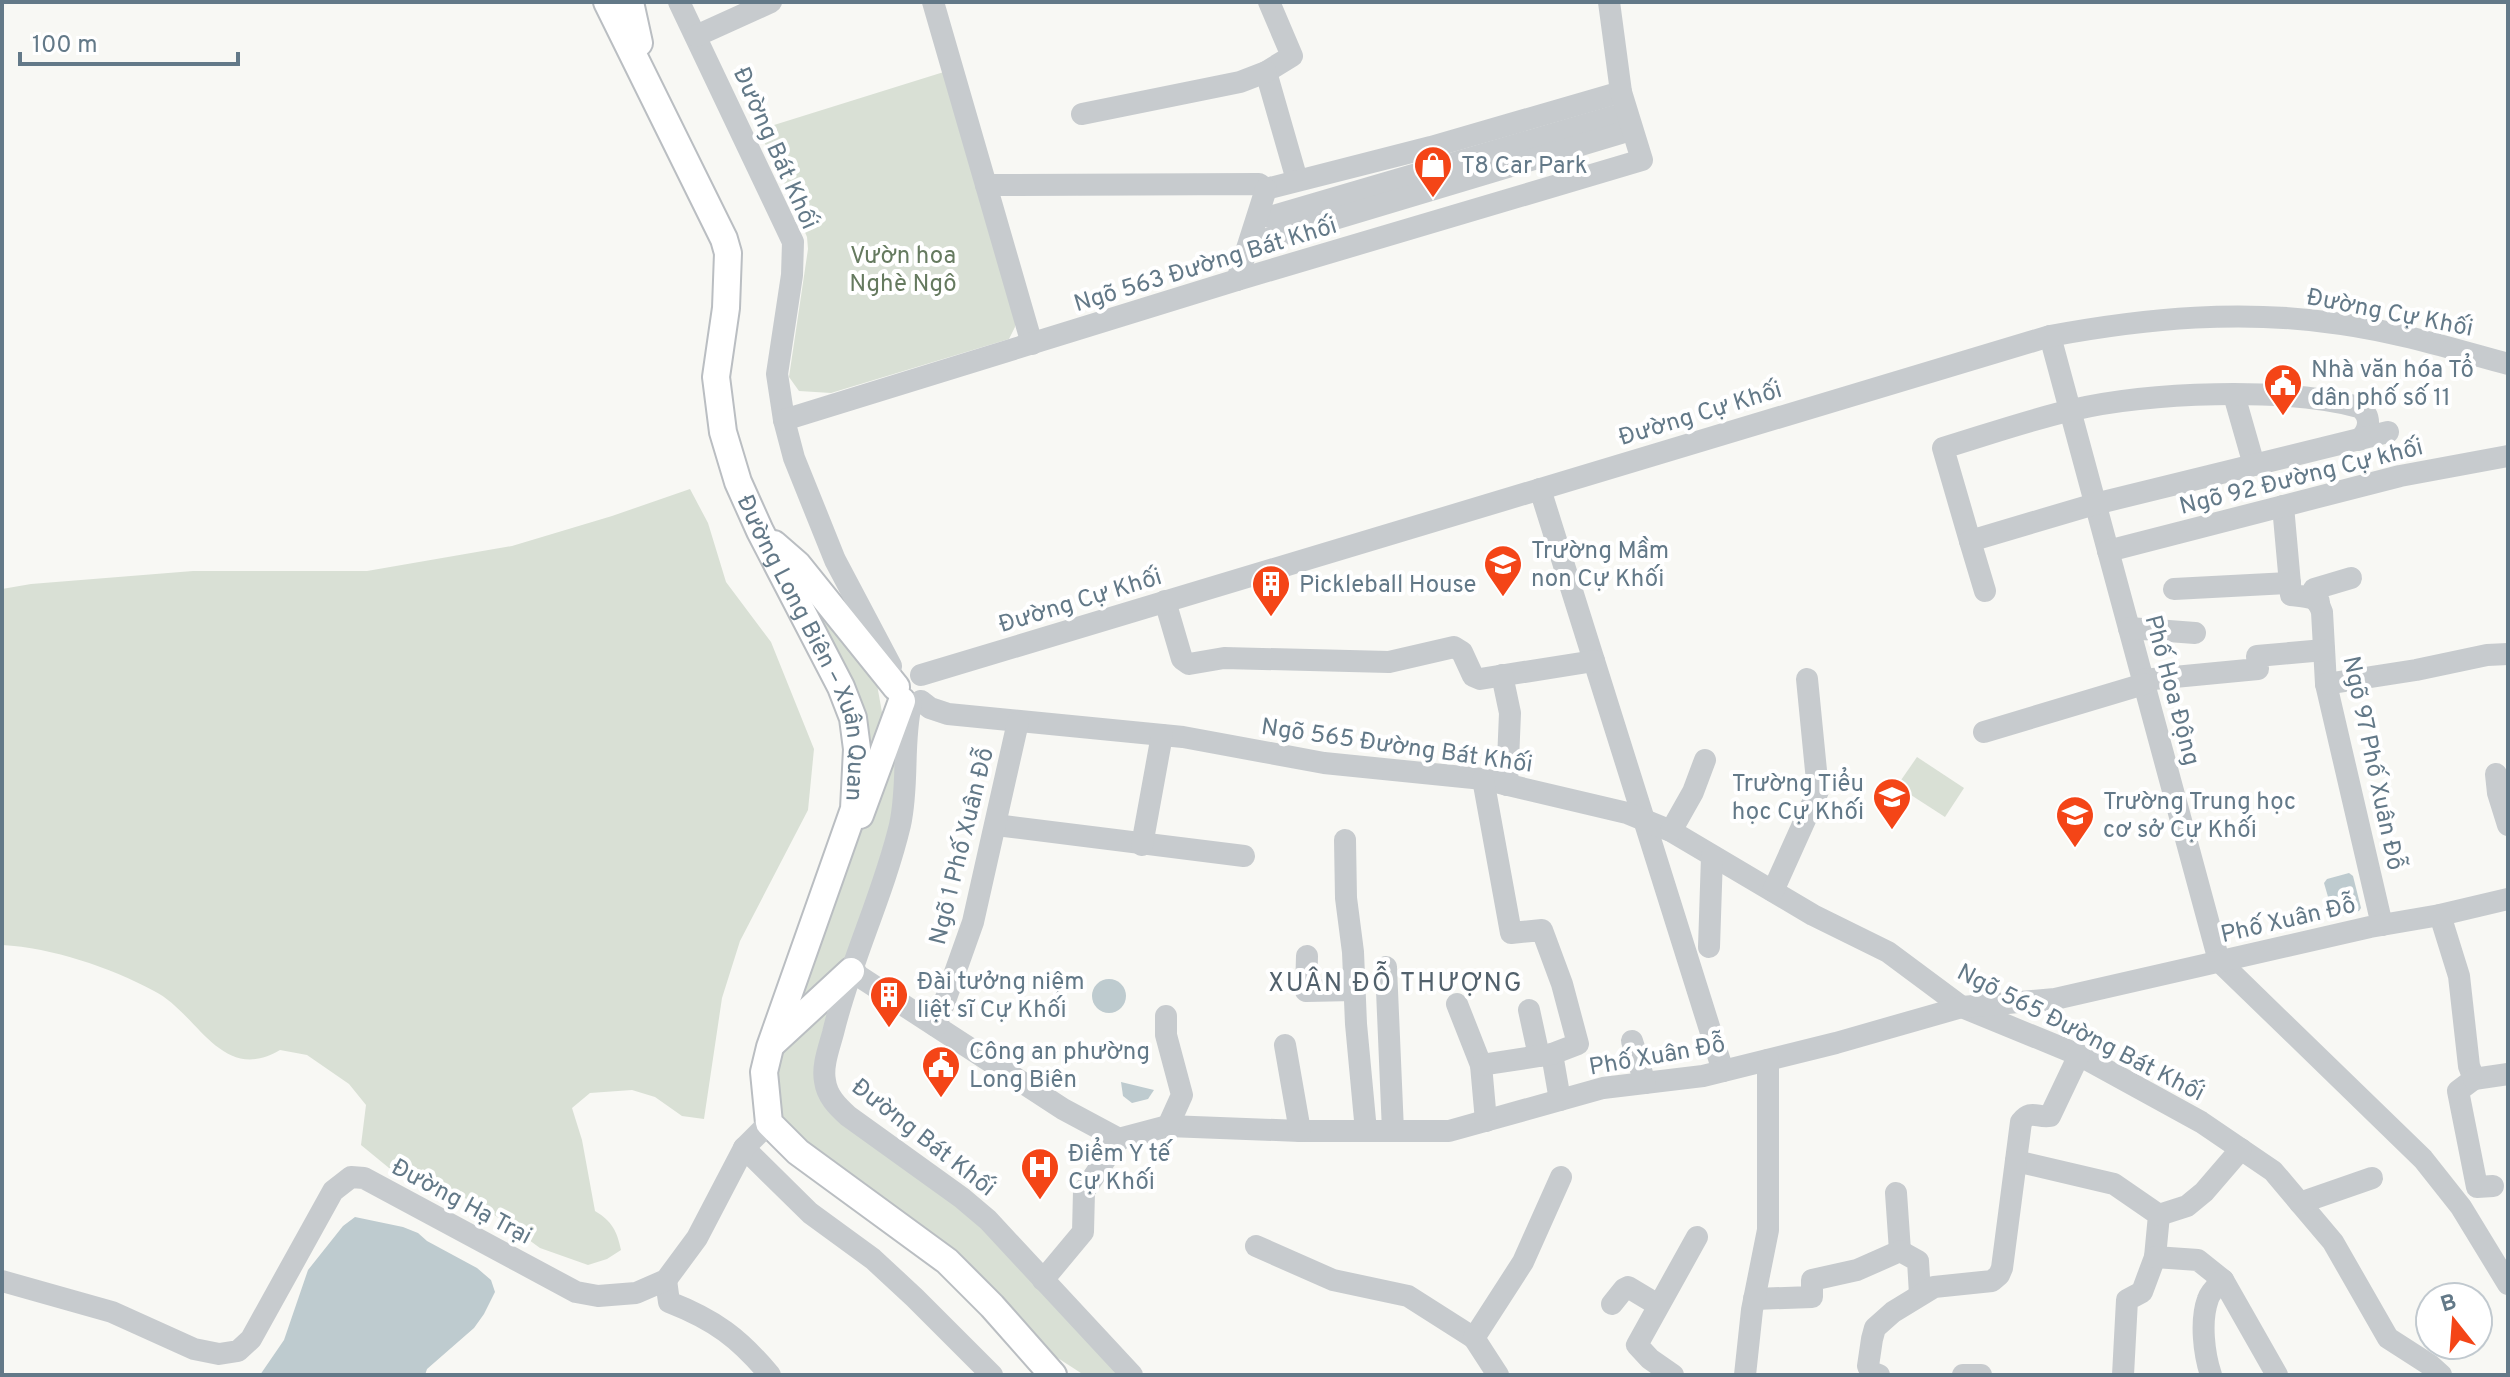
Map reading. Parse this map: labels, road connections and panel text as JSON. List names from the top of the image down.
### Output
{
  "streets": {
    "main road": ["Đường Long Biên – Xuân Quan"],
    "street": [
      "Đường Bát Khối",
      "Ngõ 563 Đường Bát Khối",
      "Đường Cự Khối",
      "Ngõ 92 Đường Cự khối",
      "Phố Hoa Động",
      "Ngõ 565 Đường Bát Khối",
      "Ngõ 97 Phố Xuân Đỗ",
      "Ngõ 1 Phố Xuân Đỗ",
      "Phố Xuân Đỗ",
      "Đường Hạ Trại"
    ]
  },
  "crossings": [
    ["Đường Bát Khối", "Ngõ 563 Đường Bát Khối"],
    ["Đường Bát Khối", "Đường Cự Khối"],
    ["Đường Bát Khối", "Ngõ 565 Đường Bát Khối"],
    ["Đường Cự Khối", "Phố Hoa Động"],
    ["Đường Cự Khối", "Ngõ 565 Đường Bát Khối"],
    ["Ngõ 92 Đường Cự khối", "Phố Hoa Động"],
    ["Phố Hoa Động", "Phố Xuân Đỗ"],
    ["Ngõ 565 Đường Bát Khối", "Ngõ 1 Phố Xuân Đỗ"],
    ["Ngõ 565 Đường Bát Khối", "Phố Xuân Đỗ"],
    ["Ngõ 97 Phố Xuân Đỗ", "Phố Xuân Đỗ"]
  ],
  "districts": ["XUÂN ĐỖ THƯỢNG"],
  "parks": ["Vườn hoa Nghè Ngô"],
  "places": {
    "shop": ["T8 Car Park"],
    "public building": ["Nhà văn hóa Tổ dân phố số 11", "Công an phường Long Biên"],
    "school or university": ["Trường Mầm non Cự Khối", "Trường Tiểu học Cự Khối", "Trường Trung học cơ sở Cự Khối"],
    "building": ["Pickleball House", "Đài tưởng niệm liệt sĩ Cự Khối"],
    "hospital": ["Điểm Y tế Cự Khối"]
  },
  "scale_bar": "100 m",
  "north": "top"
}
